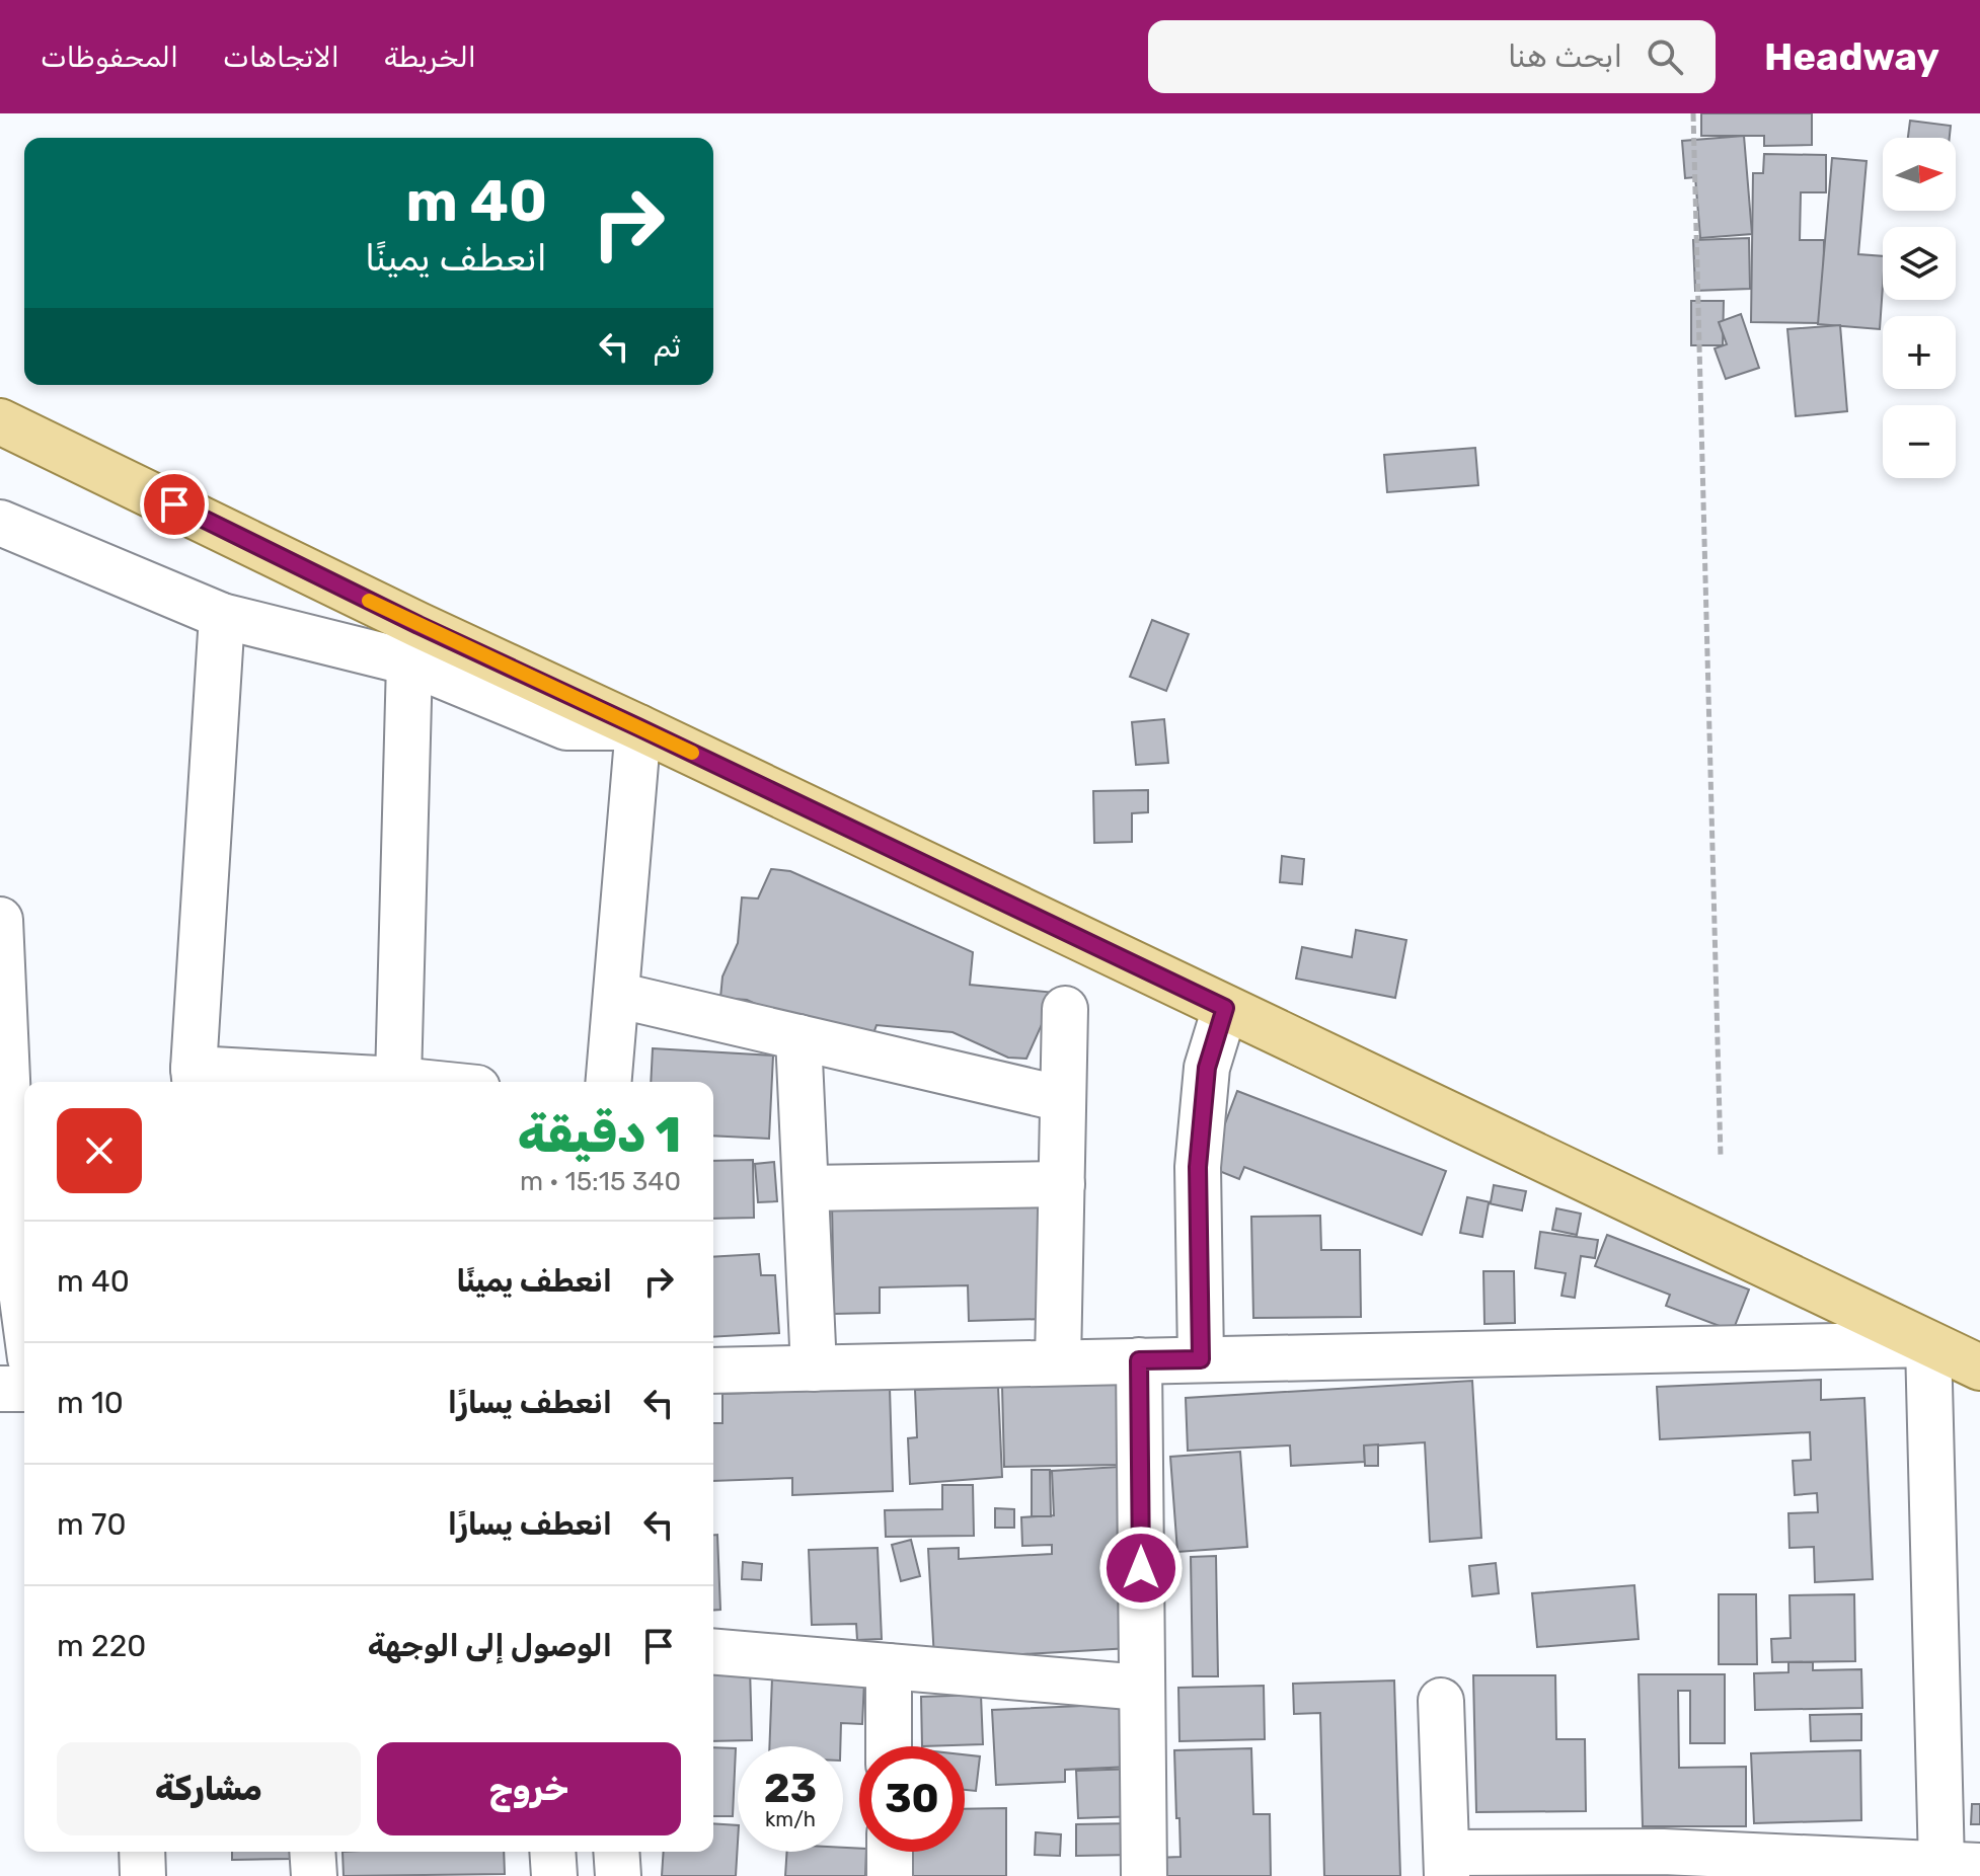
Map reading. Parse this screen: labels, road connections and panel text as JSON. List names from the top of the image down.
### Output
{
  "north": "right",
  "page": {
    "header": "Headway",
    "search": "ابحث هنا",
    "nav": ["الخريطة", "الاتجاهات", "المحفوظات"],
    "map_buttons": ["+", "−"],
    "turn": ["40 m", "انعطف يمينًا"],
    "then": "ثم",
    "heading": ["1 دقيقة", "340 m · 15:15"],
    "list": [
      {
        "name": "انعطف يمينًا",
        "value": "40 m"
      },
      {
        "name": "انعطف يسارًا",
        "value": "10 m"
      },
      {
        "name": "انعطف يسارًا",
        "value": "70 m"
      },
      {
        "name": "الوصول إلى الوجهة",
        "value": "220 m"
      }
    ],
    "buttons": ["خروج", "مشاركة"],
    "speed": "23 km/h",
    "limit": "30"
  }
}
